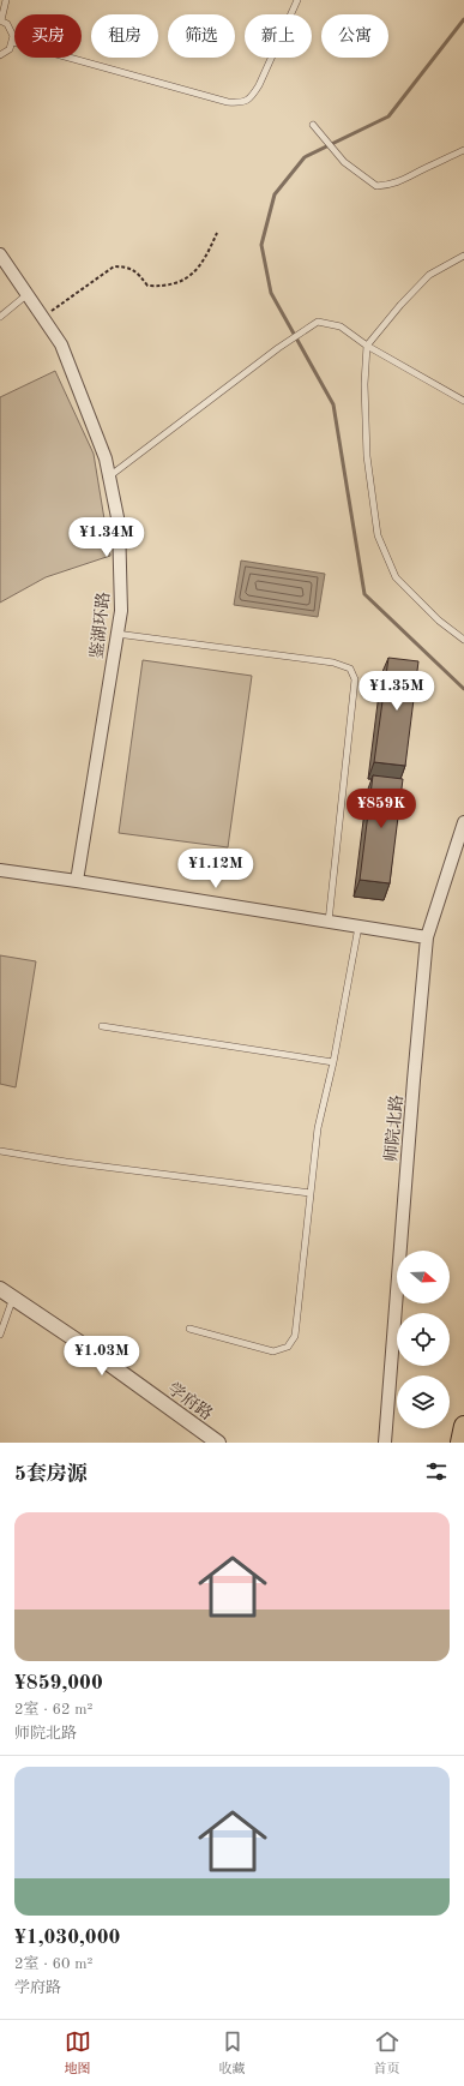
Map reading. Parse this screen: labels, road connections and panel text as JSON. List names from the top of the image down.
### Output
{
  "streets": {
    "street": ["鉴湖环路", "师院北路", "学府路"]
  },
  "north": "right",
  "page": {
    "chip": [
      "买房",
      "租房",
      "筛选",
      "新上",
      "公寓"
    ],
    "price": [
      "¥1.34M",
      "¥1.35M",
      "¥859K",
      "¥1.12M",
      "¥1.03M"
    ],
    "heading": "5套房源",
    "list": [
      {
        "name": "¥859,000",
        "note": "2室 · 62 m² · 师院北路"
      },
      {
        "name": "¥1,030,000",
        "note": "2室 · 60 m² · 学府路"
      }
    ],
    "tabs": ["地图", "收藏", "首页"]
  }
}
